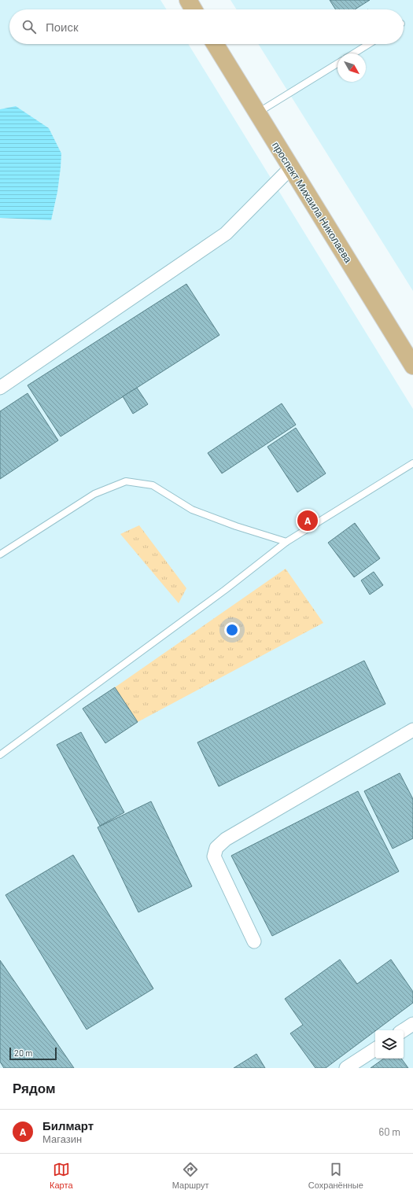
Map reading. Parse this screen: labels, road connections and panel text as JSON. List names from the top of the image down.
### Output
{
  "streets": {
    "main road": ["проспект Михаила Николаева"]
  },
  "scale_bar": "20 m",
  "north": "bottom right",
  "page": {
    "search": "Поиск",
    "pins": "A",
    "scale": "20 m",
    "heading": "Рядом",
    "list": [
      {
        "mark": "A",
        "name": "Билмарт",
        "note": "Магазин",
        "value": "60 m"
      }
    ],
    "nav": ["Карта", "Маршрут", "Сохранённые"]
  }
}
